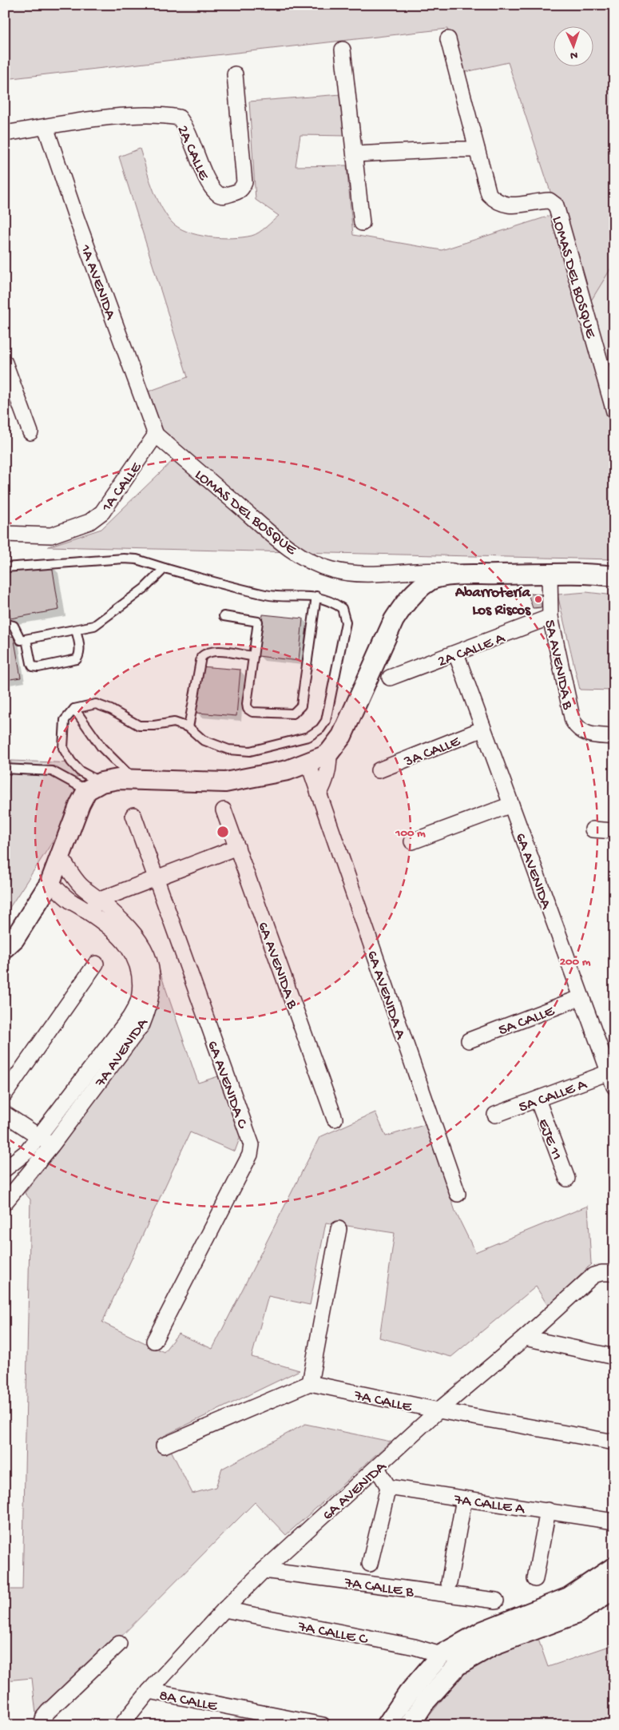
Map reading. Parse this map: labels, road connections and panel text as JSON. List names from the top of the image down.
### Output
{
  "streets": {
    "street": [
      "2A CALLE",
      "LOMAS DEL BOSQUE",
      "1A AVENIDA",
      "1A CALLE",
      "2A CALLE A",
      "5A AVENIDA B",
      "3A CALLE",
      "6A AVENIDA",
      "6A AVENIDA B",
      "6A AVENIDA A",
      "5A CALLE",
      "7A AVENIDA",
      "6A AVENIDA C",
      "5A CALLE A",
      "EJE 11",
      "7A CALLE",
      "7A CALLE A",
      "7A CALLE B",
      "7A CALLE C",
      "8A CALLE"
    ]
  },
  "crossings": [
    ["2A CALLE", "1A AVENIDA"],
    ["LOMAS DEL BOSQUE", "1A AVENIDA"],
    ["LOMAS DEL BOSQUE", "1A CALLE"],
    ["1A AVENIDA", "1A CALLE"],
    ["2A CALLE A", "5A AVENIDA B"],
    ["2A CALLE A", "6A AVENIDA"],
    ["3A CALLE", "6A AVENIDA"],
    ["6A AVENIDA", "5A CALLE"],
    ["6A AVENIDA", "5A CALLE A"],
    ["6A AVENIDA", "7A CALLE"],
    ["6A AVENIDA", "7A CALLE B"],
    ["6A AVENIDA", "7A CALLE C"],
    ["6A AVENIDA", "8A CALLE"],
    ["5A CALLE A", "EJE 11"]
  ],
  "places": ["Abarrotería Los Riscos"],
  "north": "bottom",
  "rings": ["100 m", "200 m"]
}
